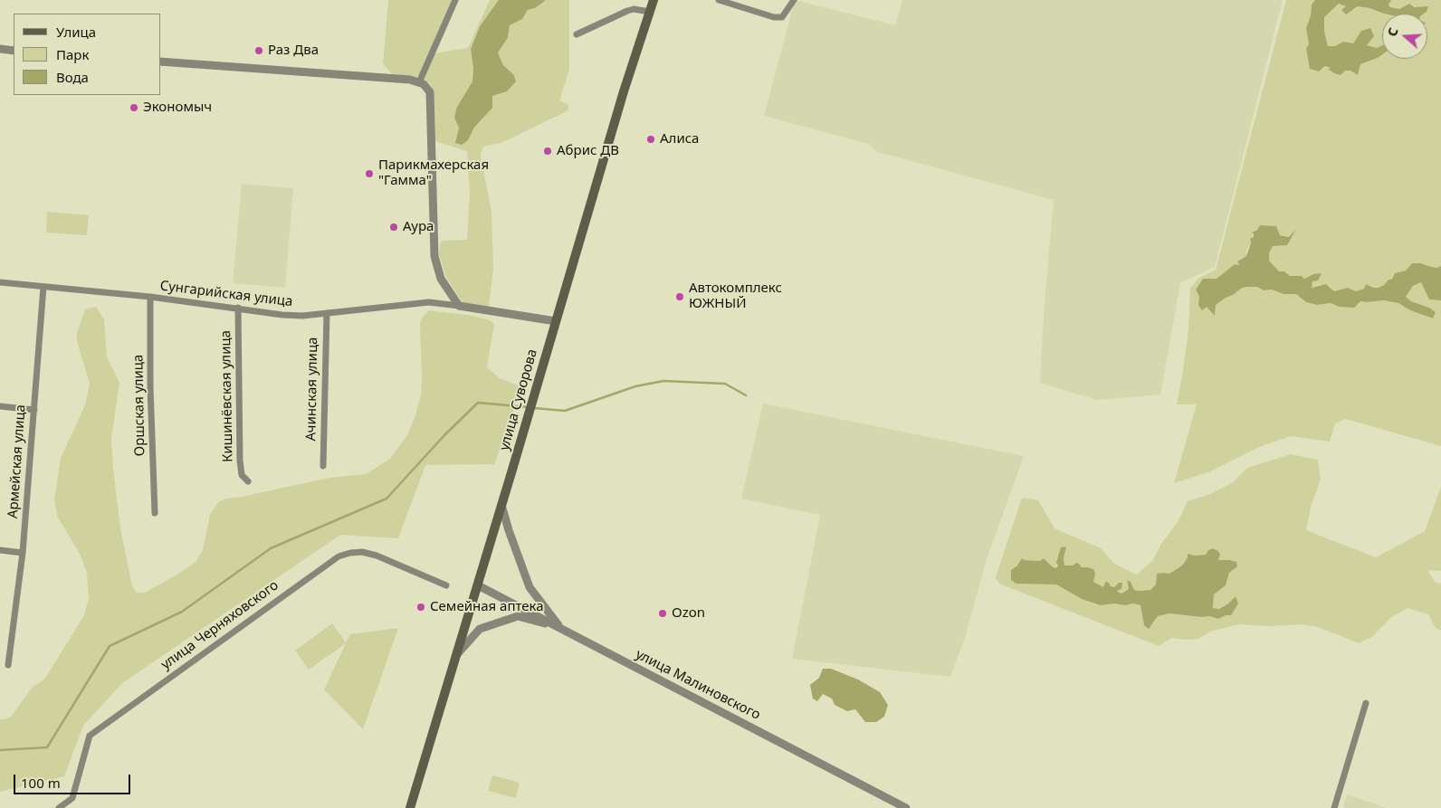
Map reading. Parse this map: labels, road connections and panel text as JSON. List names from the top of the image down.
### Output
{
  "streets": {
    "main road": ["улица Суворова"],
    "street": [
      "Сунгарийская улица",
      "Ачинская улица",
      "Кишинёвская улица",
      "Оршская улица",
      "Армейская улица",
      "улица Черняховского",
      "улица Малиновского"
    ]
  },
  "crossings": [
    ["Сунгарийская улица", "Ачинская улица"],
    ["Сунгарийская улица", "Кишинёвская улица"],
    ["Сунгарийская улица", "улица Суворова"],
    ["Сунгарийская улица", "Оршская улица"],
    ["Сунгарийская улица", "Армейская улица"],
    ["улица Суворова", "улица Малиновского"]
  ],
  "places": [
    "Раз Два",
    "Экономыч",
    "Алиса",
    "Абрис ДВ",
    "Парикмахерская \"Гамма\"",
    "Аура",
    "Автокомплекс ЮЖНЫЙ",
    "Семейная аптека",
    "Ozon"
  ],
  "legend": ["Улица", "Парк", "Вода"],
  "scale_bar": "100 m",
  "north": "left"
}
